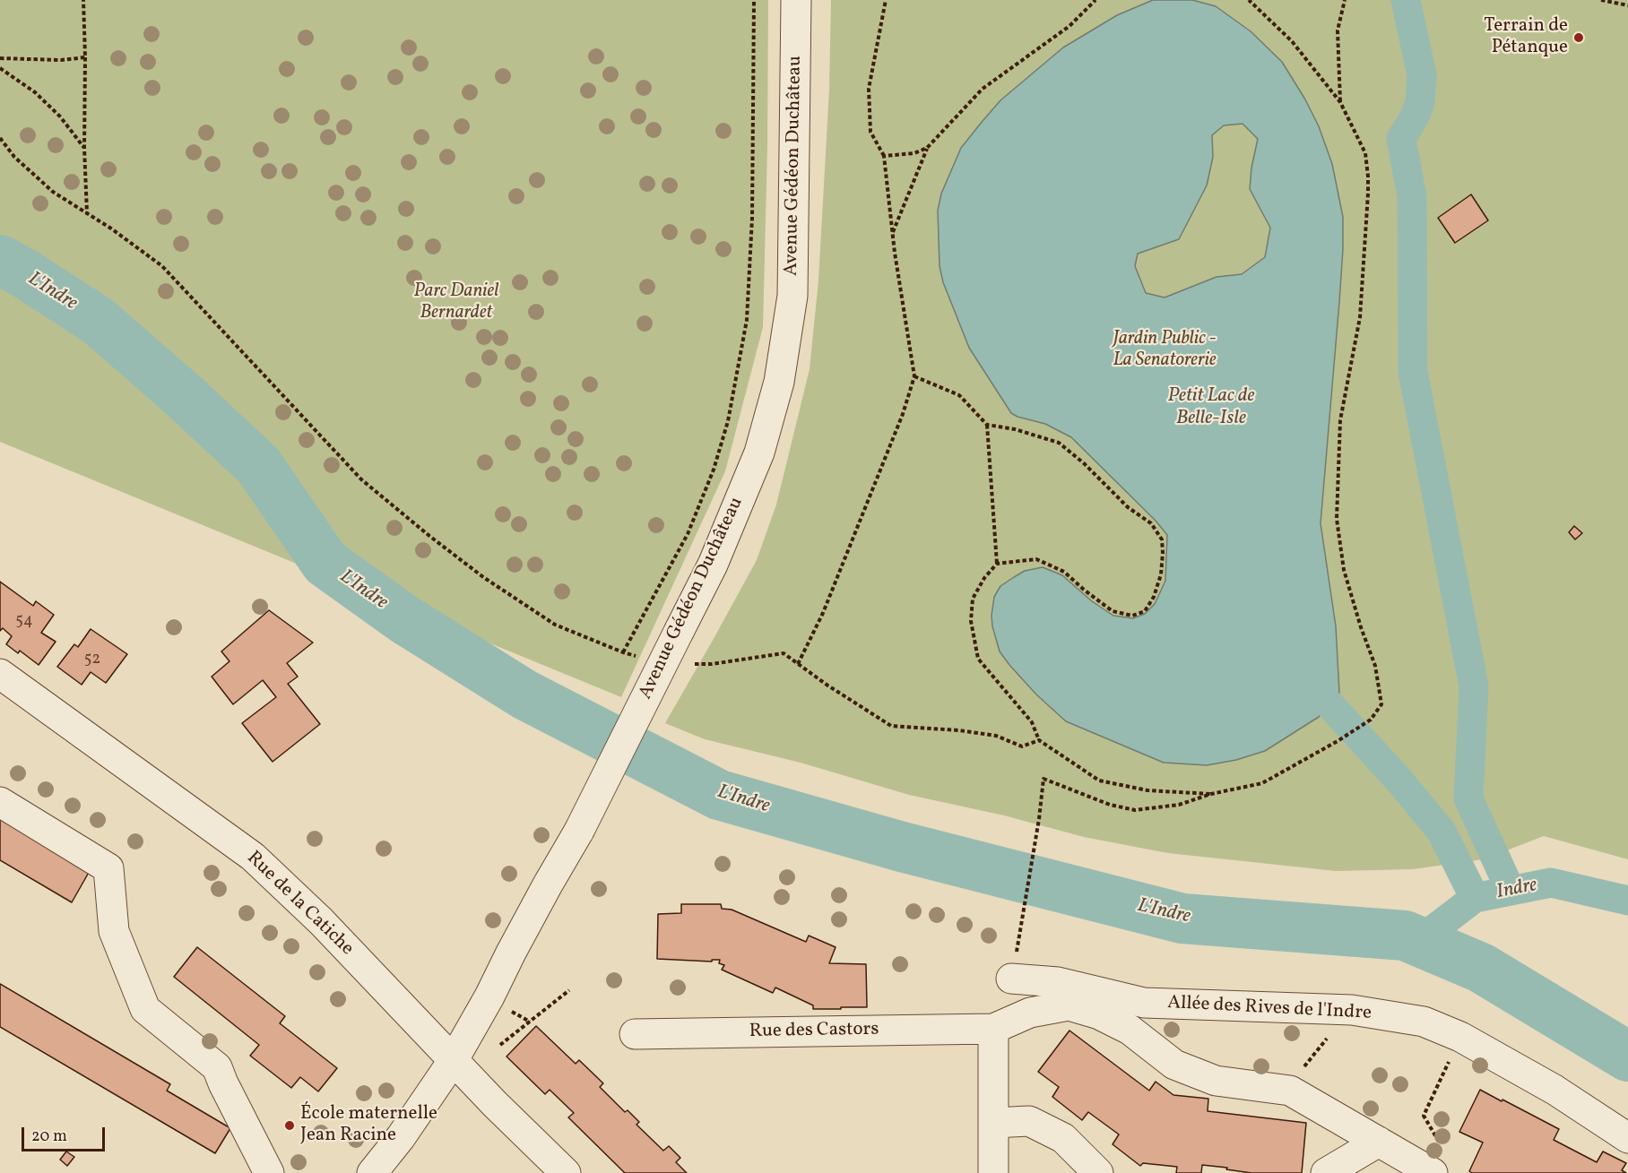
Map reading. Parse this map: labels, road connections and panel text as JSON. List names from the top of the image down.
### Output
{
  "streets": {
    "street": [
      "Avenue Gédéon Duchâteau",
      "Rue de la Catiche",
      "Allée des Rives de l'Indre",
      "Rue des Castors"
    ]
  },
  "crossings": [
    ["Avenue Gédéon Duchâteau", "Rue de la Catiche"]
  ],
  "water": ["L'Indre", "Petit Lac de Belle-Isle", "Indre"],
  "parks": ["Parc Daniel Bernardet", "Jardin Public - La Senatorerie"],
  "places": ["Terrain de Pétanque", "École maternelle Jean Racine"],
  "house_numbers": ["54", "52"],
  "scale_bar": "20 m"
}
